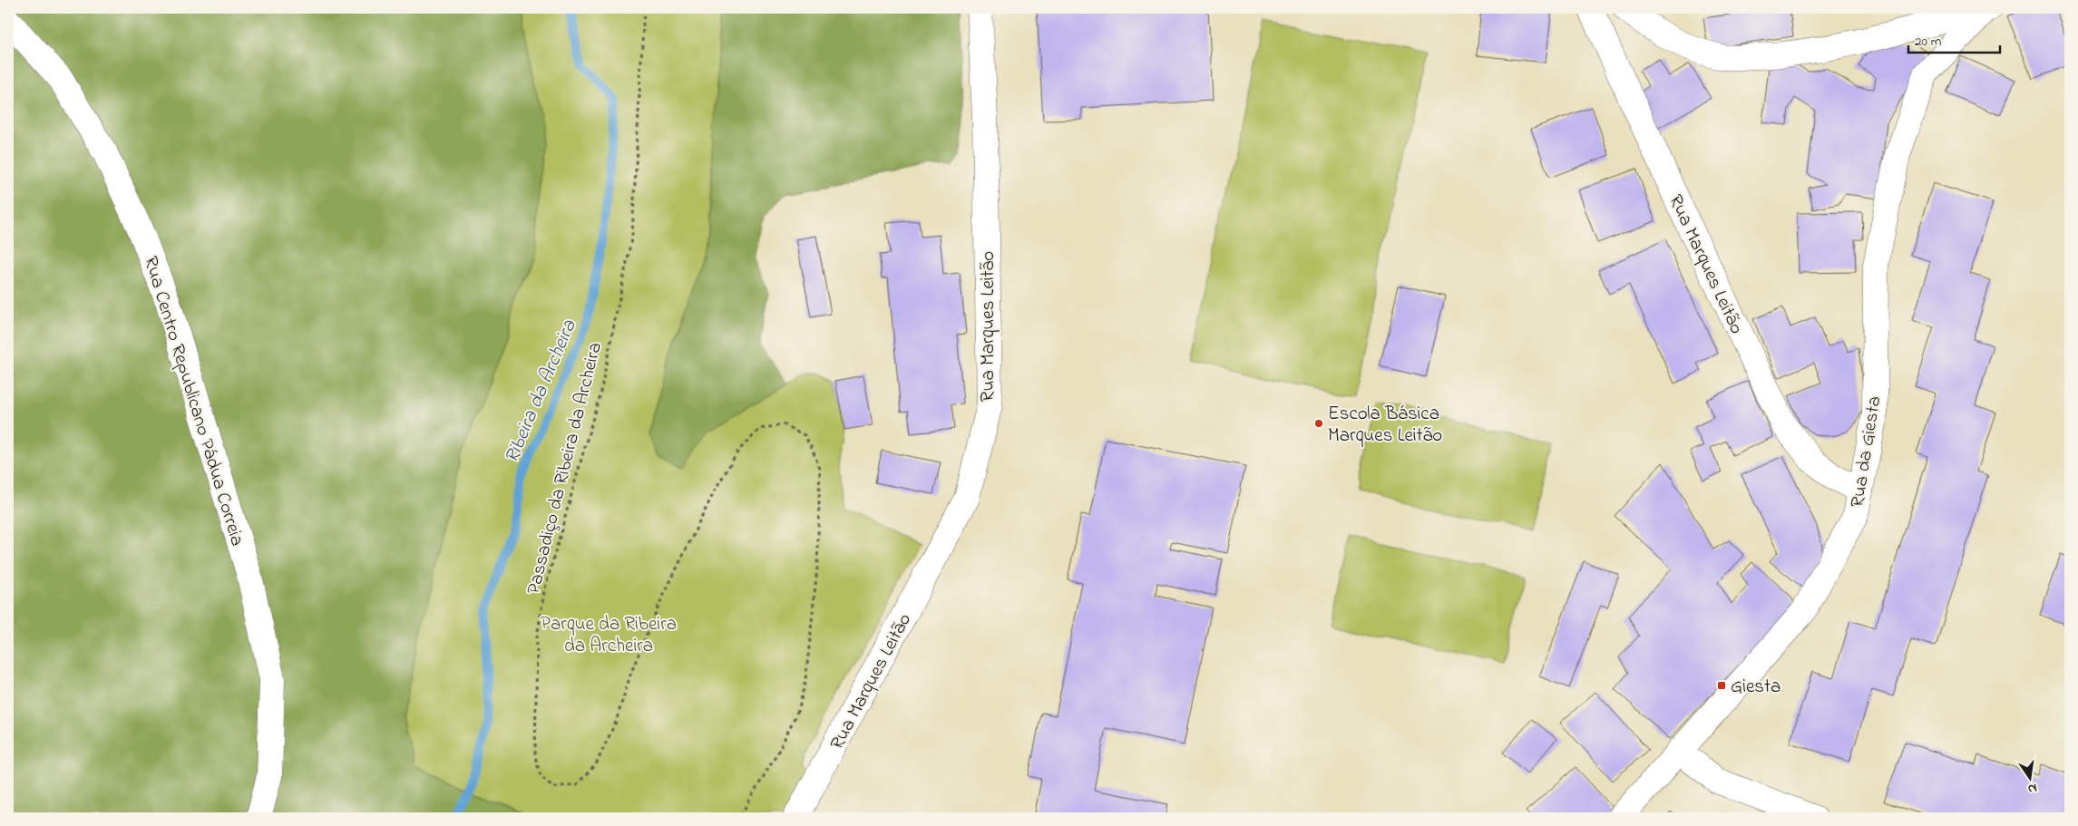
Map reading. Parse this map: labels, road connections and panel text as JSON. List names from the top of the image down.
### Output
{
  "streets": {
    "street": ["Rua Marques Leitão", "Rua Centro Republicano Pádua Correia", "Rua da Giesta"],
    "path": ["Passadiço da Ribeira da Archeira"]
  },
  "crossings": [
    ["Rua Marques Leitão", "Rua da Giesta"]
  ],
  "water": ["Ribeira da Archeira"],
  "parks": ["Parque da Ribeira da Archeira"],
  "places": {
    "other": ["Escola Básica Marques Leitão"],
    "transit": ["Giesta"]
  },
  "scale_bar": "20 m",
  "north": "bottom"
}
